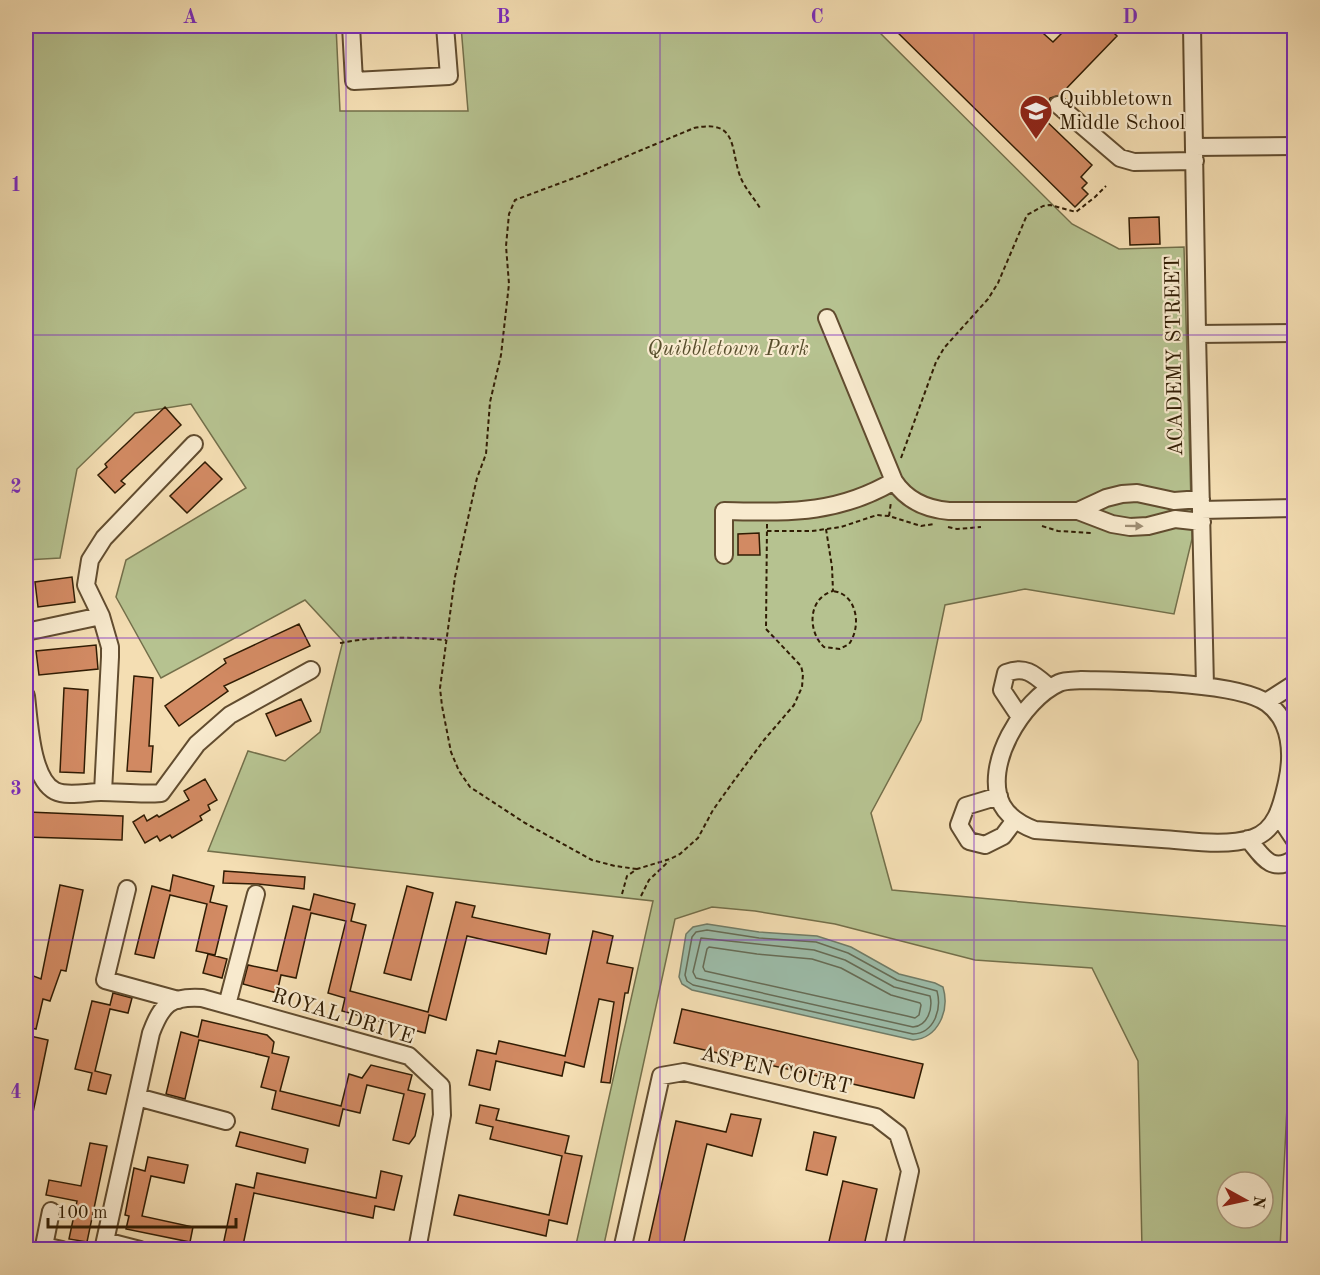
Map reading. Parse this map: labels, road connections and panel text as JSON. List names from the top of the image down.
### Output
{
  "streets": {
    "street": ["ACADEMY STREET", "ROYAL DRIVE", "ASPEN COURT"]
  },
  "parks": ["Quibbletown Park"],
  "places": {
    "school or university": ["Quibbletown Middle School"]
  },
  "scale_bar": "100 m",
  "north": "right",
  "grid": {
    "columns": [
      "A",
      "B",
      "C",
      "D"
    ],
    "rows": [
      "1",
      "2",
      "3",
      "4"
    ]
  }
}
